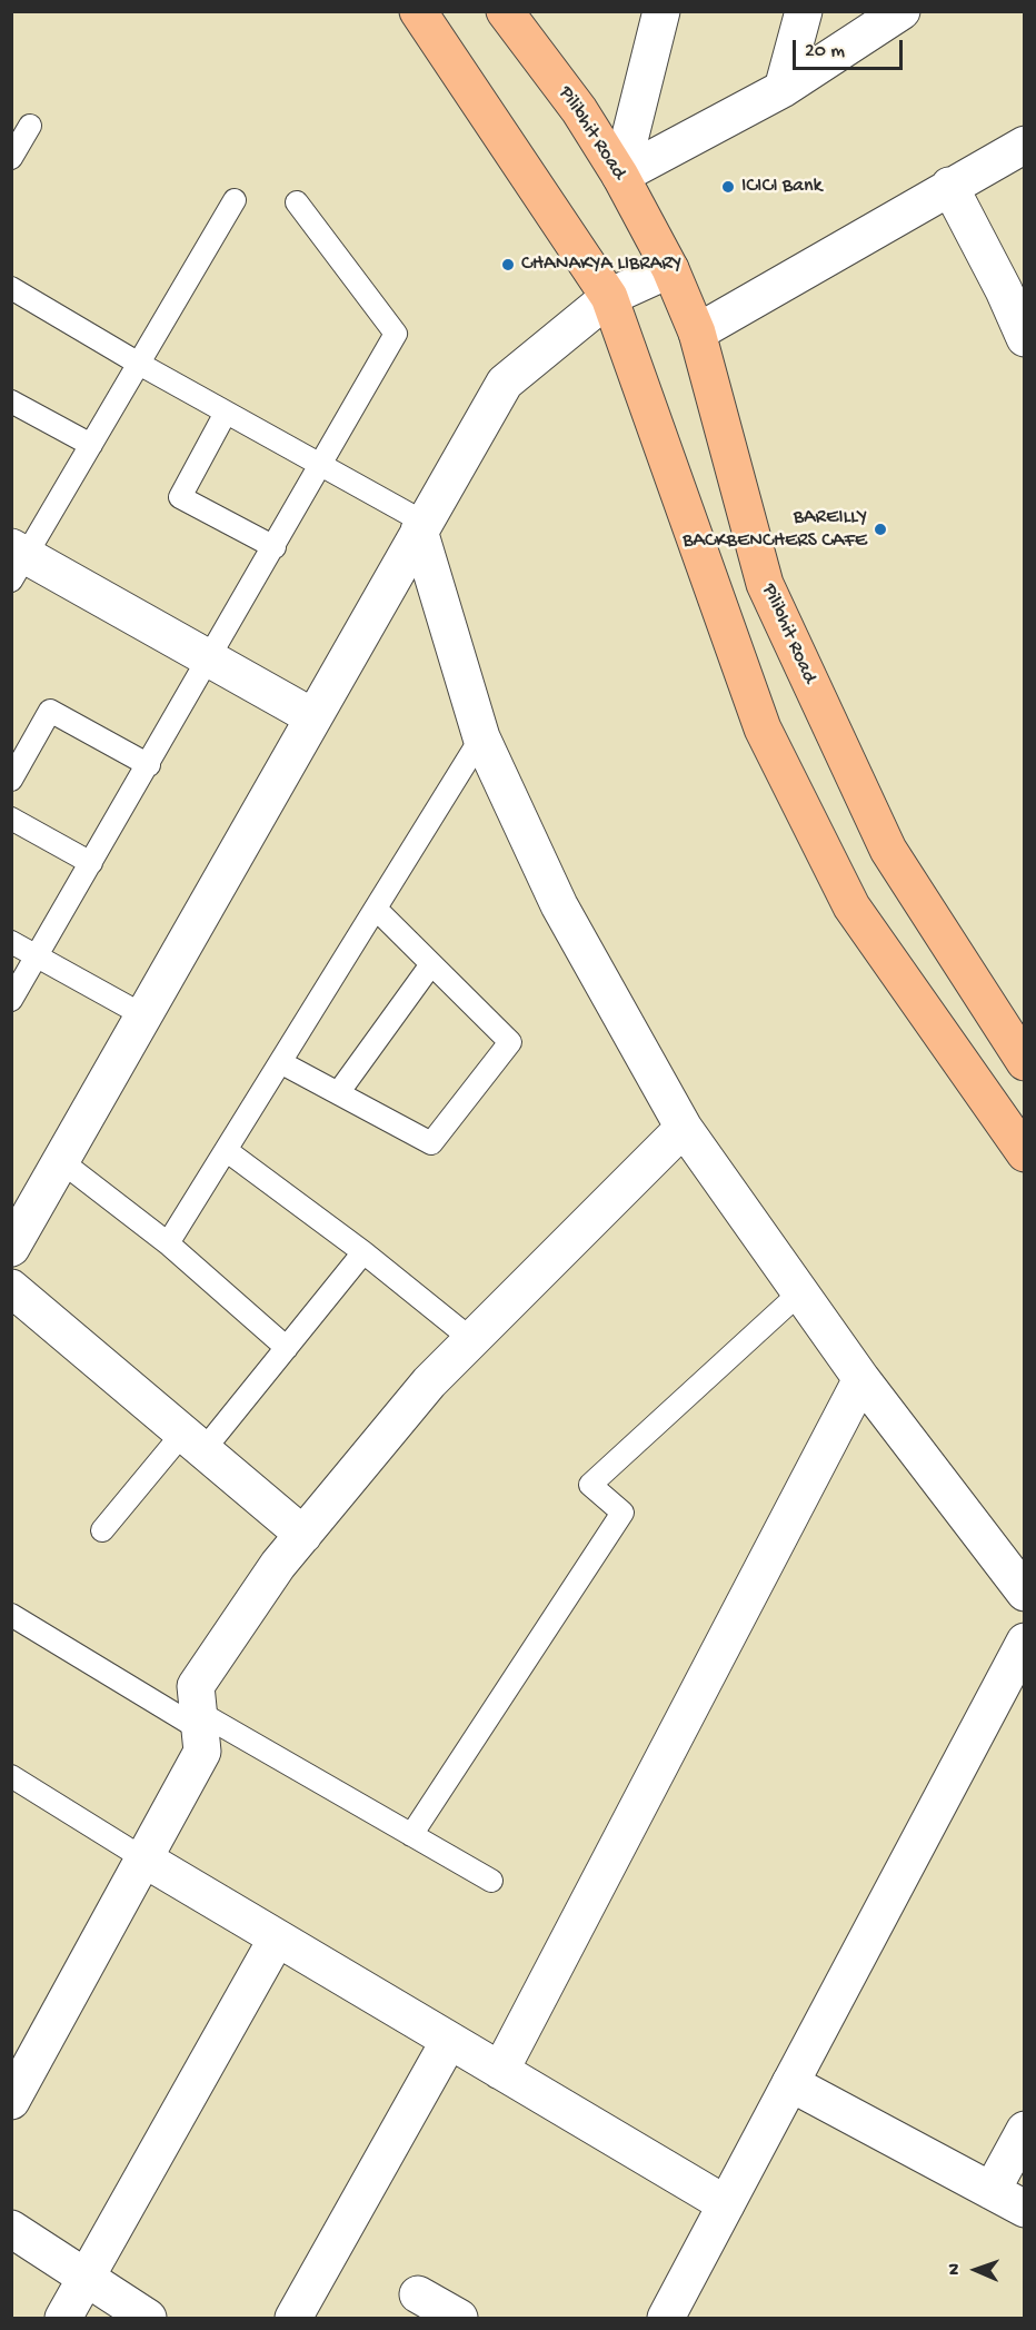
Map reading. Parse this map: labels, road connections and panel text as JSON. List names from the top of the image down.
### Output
{
  "streets": {
    "highway": ["Pilibhit Road"]
  },
  "places": ["ICICI Bank", "CHANAKYA LIBRARY", "BAREILLY BACKBENCHERS CAFE"],
  "scale_bar": "20 m",
  "north": "left"
}
